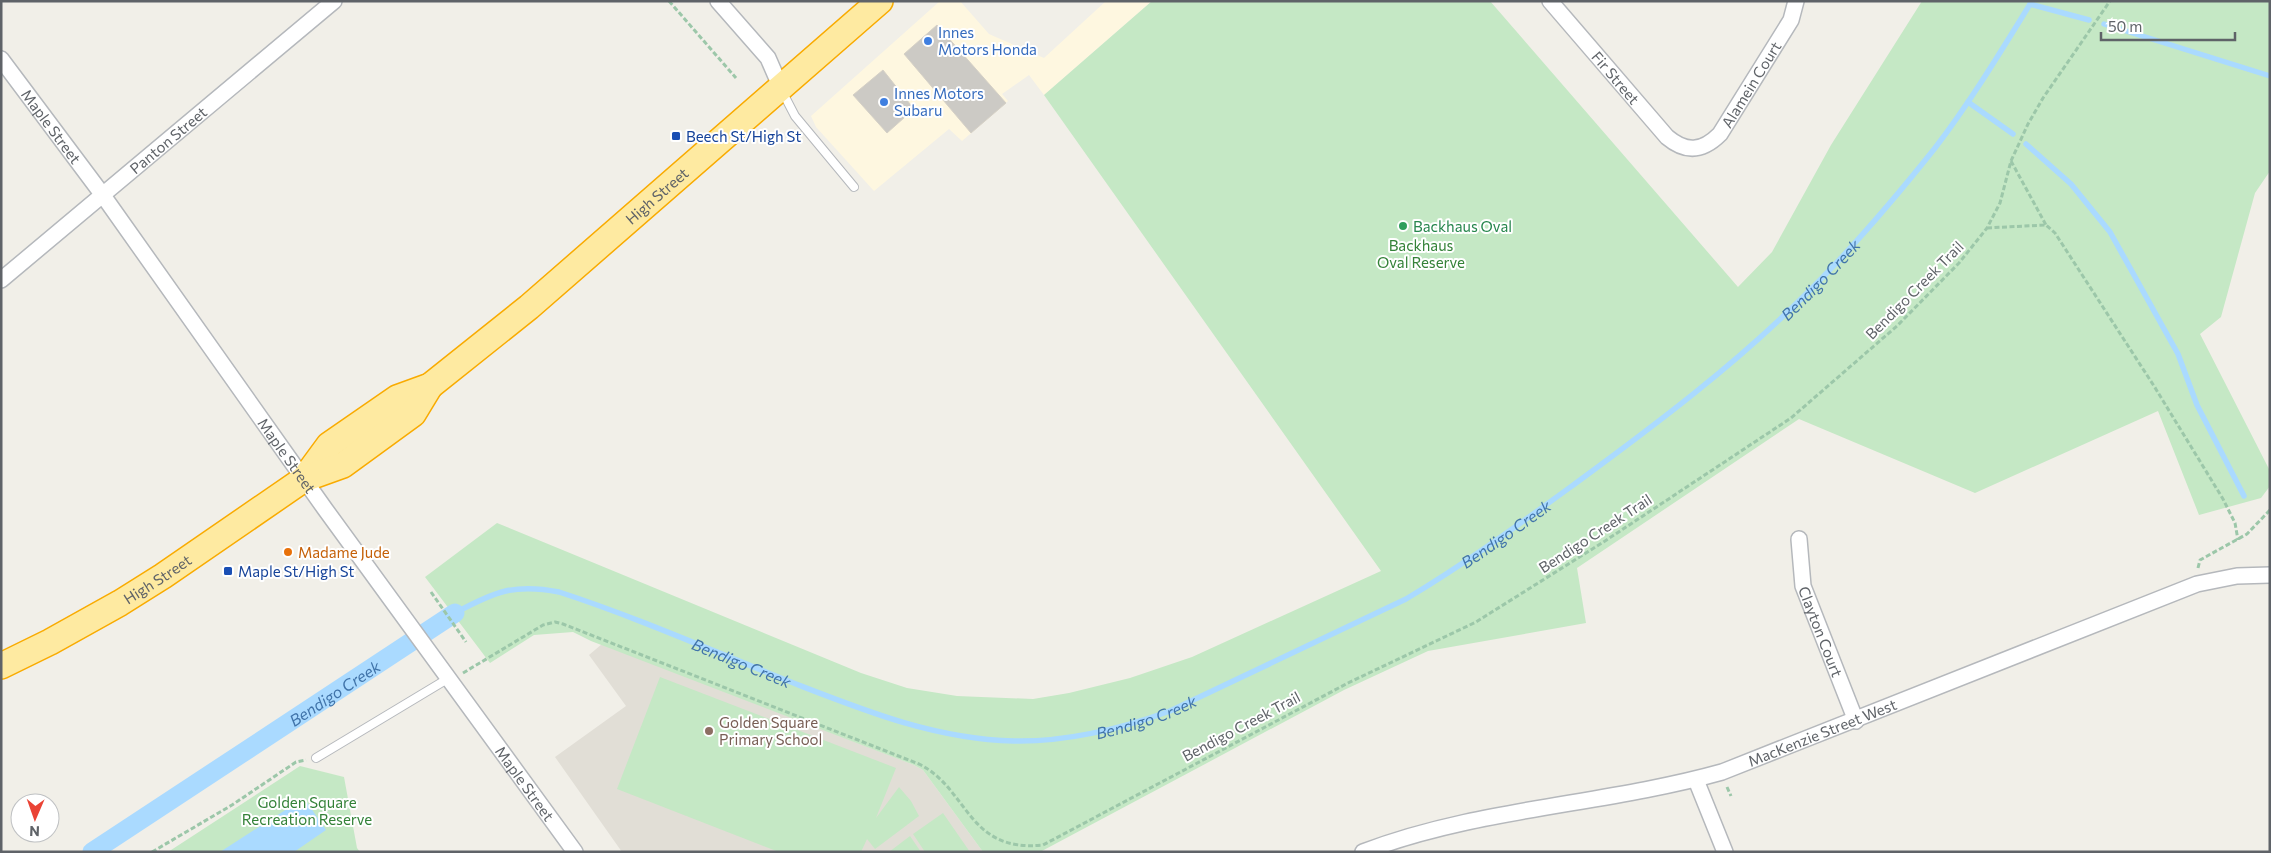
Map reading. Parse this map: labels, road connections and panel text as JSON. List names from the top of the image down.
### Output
{
  "streets": {
    "highway": ["High Street"],
    "street": [
      "Fir Street",
      "Alamein Court",
      "Maple Street",
      "Panton Street",
      "Clayton Court",
      "MacKenzie Street West"
    ],
    "path": ["Bendigo Creek Trail"]
  },
  "crossings": [
    ["Fir Street", "Alamein Court"],
    ["Maple Street", "Panton Street"],
    ["Maple Street", "High Street"],
    ["Clayton Court", "MacKenzie Street West"]
  ],
  "water": ["Bendigo Creek"],
  "parks": ["Backhaus Oval Reserve", "Golden Square Recreation Reserve"],
  "places": {
    "other": [
      "Innes Motors Honda",
      "Innes Motors Subaru",
      "Backhaus Oval",
      "Madame Jude",
      "Golden Square Primary School"
    ],
    "transit": ["Beech St/High St", "Maple St/High St"]
  },
  "scale_bar": "50 m",
  "north": "bottom"
}
